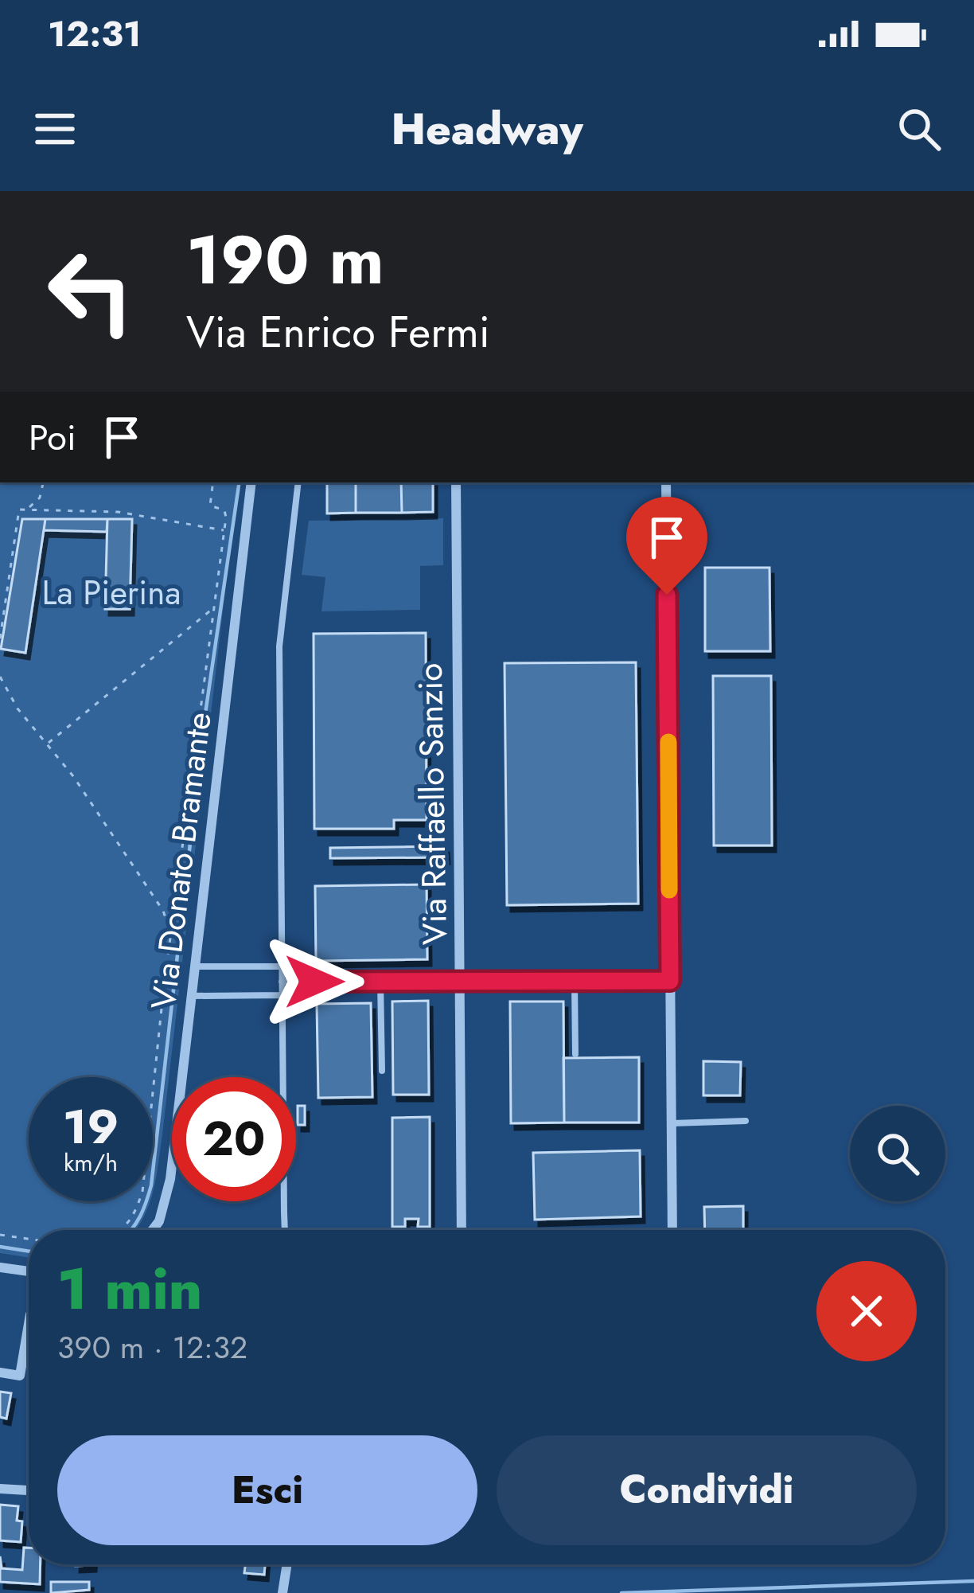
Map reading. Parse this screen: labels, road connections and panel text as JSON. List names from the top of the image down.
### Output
{
  "streets": {
    "street": ["Via Raffaello Sanzio", "Via Donato Bramante"]
  },
  "parks": ["La Pierina"],
  "page": {
    "status": "12:31",
    "header": "Headway",
    "turn": ["190 m", "Via Enrico Fermi"],
    "then": "Poi",
    "speed": "19 km/h",
    "limit": "20",
    "heading": ["1 min", "390 m · 12:32"],
    "buttons": ["Esci", "Condividi"]
  }
}
